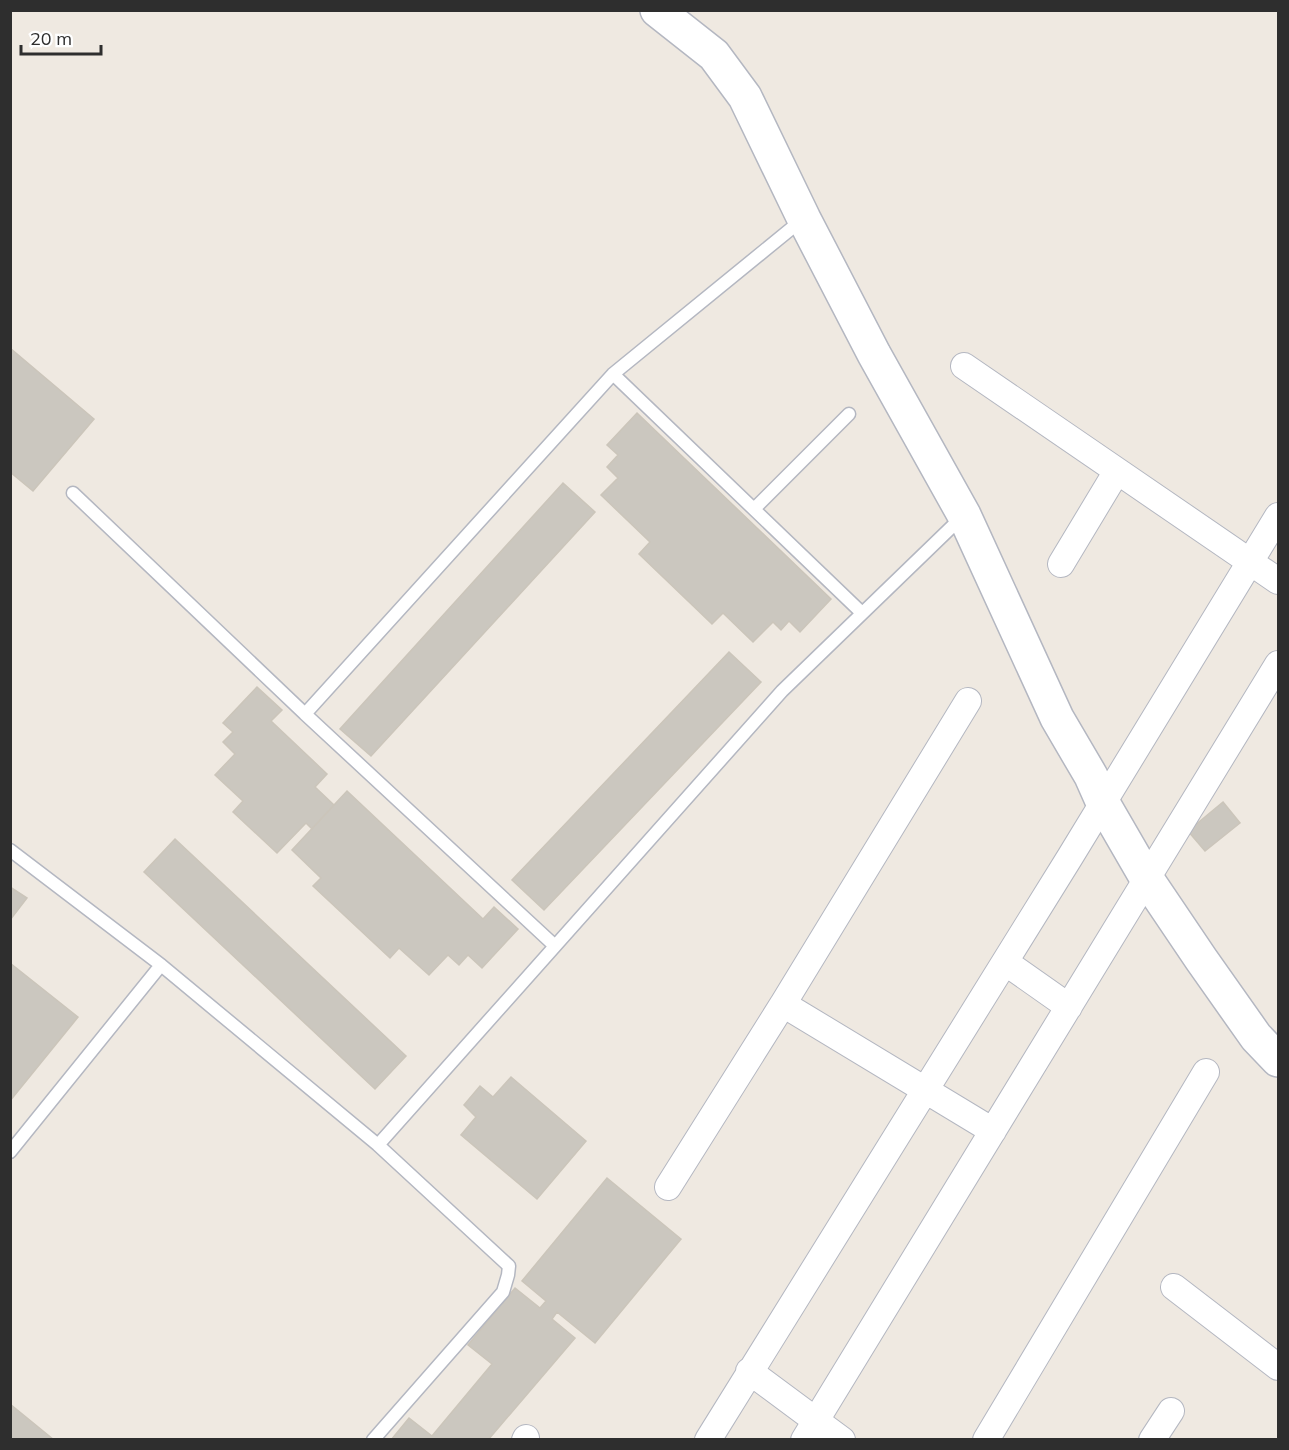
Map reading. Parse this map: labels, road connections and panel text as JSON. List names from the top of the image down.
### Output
{
  "scale_bar": "20 m"
}
